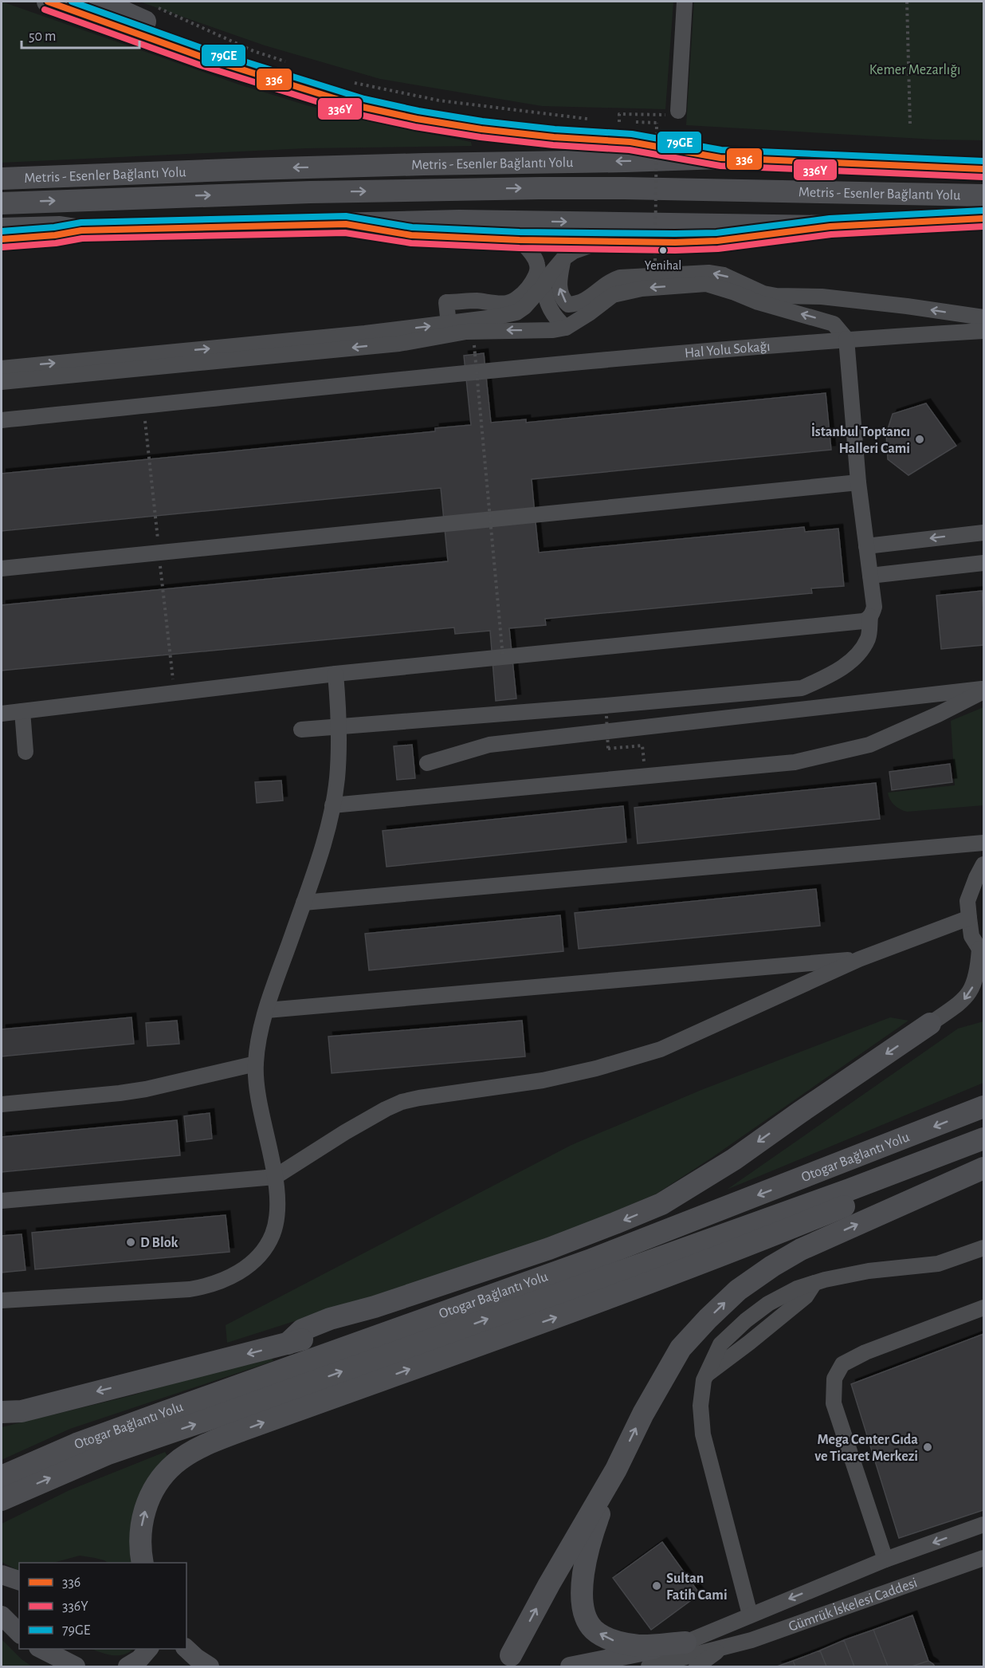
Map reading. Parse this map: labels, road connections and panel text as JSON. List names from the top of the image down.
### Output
{
  "streets": {
    "highway": ["Metris - Esenler Bağlantı Yolu", "Otogar Bağlantı Yolu"],
    "street": ["Hal Yolu Sokağı", "Gümrük İskelesi Caddesi"]
  },
  "parks": ["Kemer Mezarlığı"],
  "places": [
    "Yenihal",
    "İstanbul Toptancı Halleri Cami",
    "D Blok",
    "Mega Center Gıda ve Ticaret Merkezi",
    "Sultan Fatih Cami"
  ],
  "lines": ["transit line 336", "transit line 79GE", "transit line 336Y"],
  "legend": ["336", "336Y", "79GE"],
  "scale_bar": "50 m"
}
